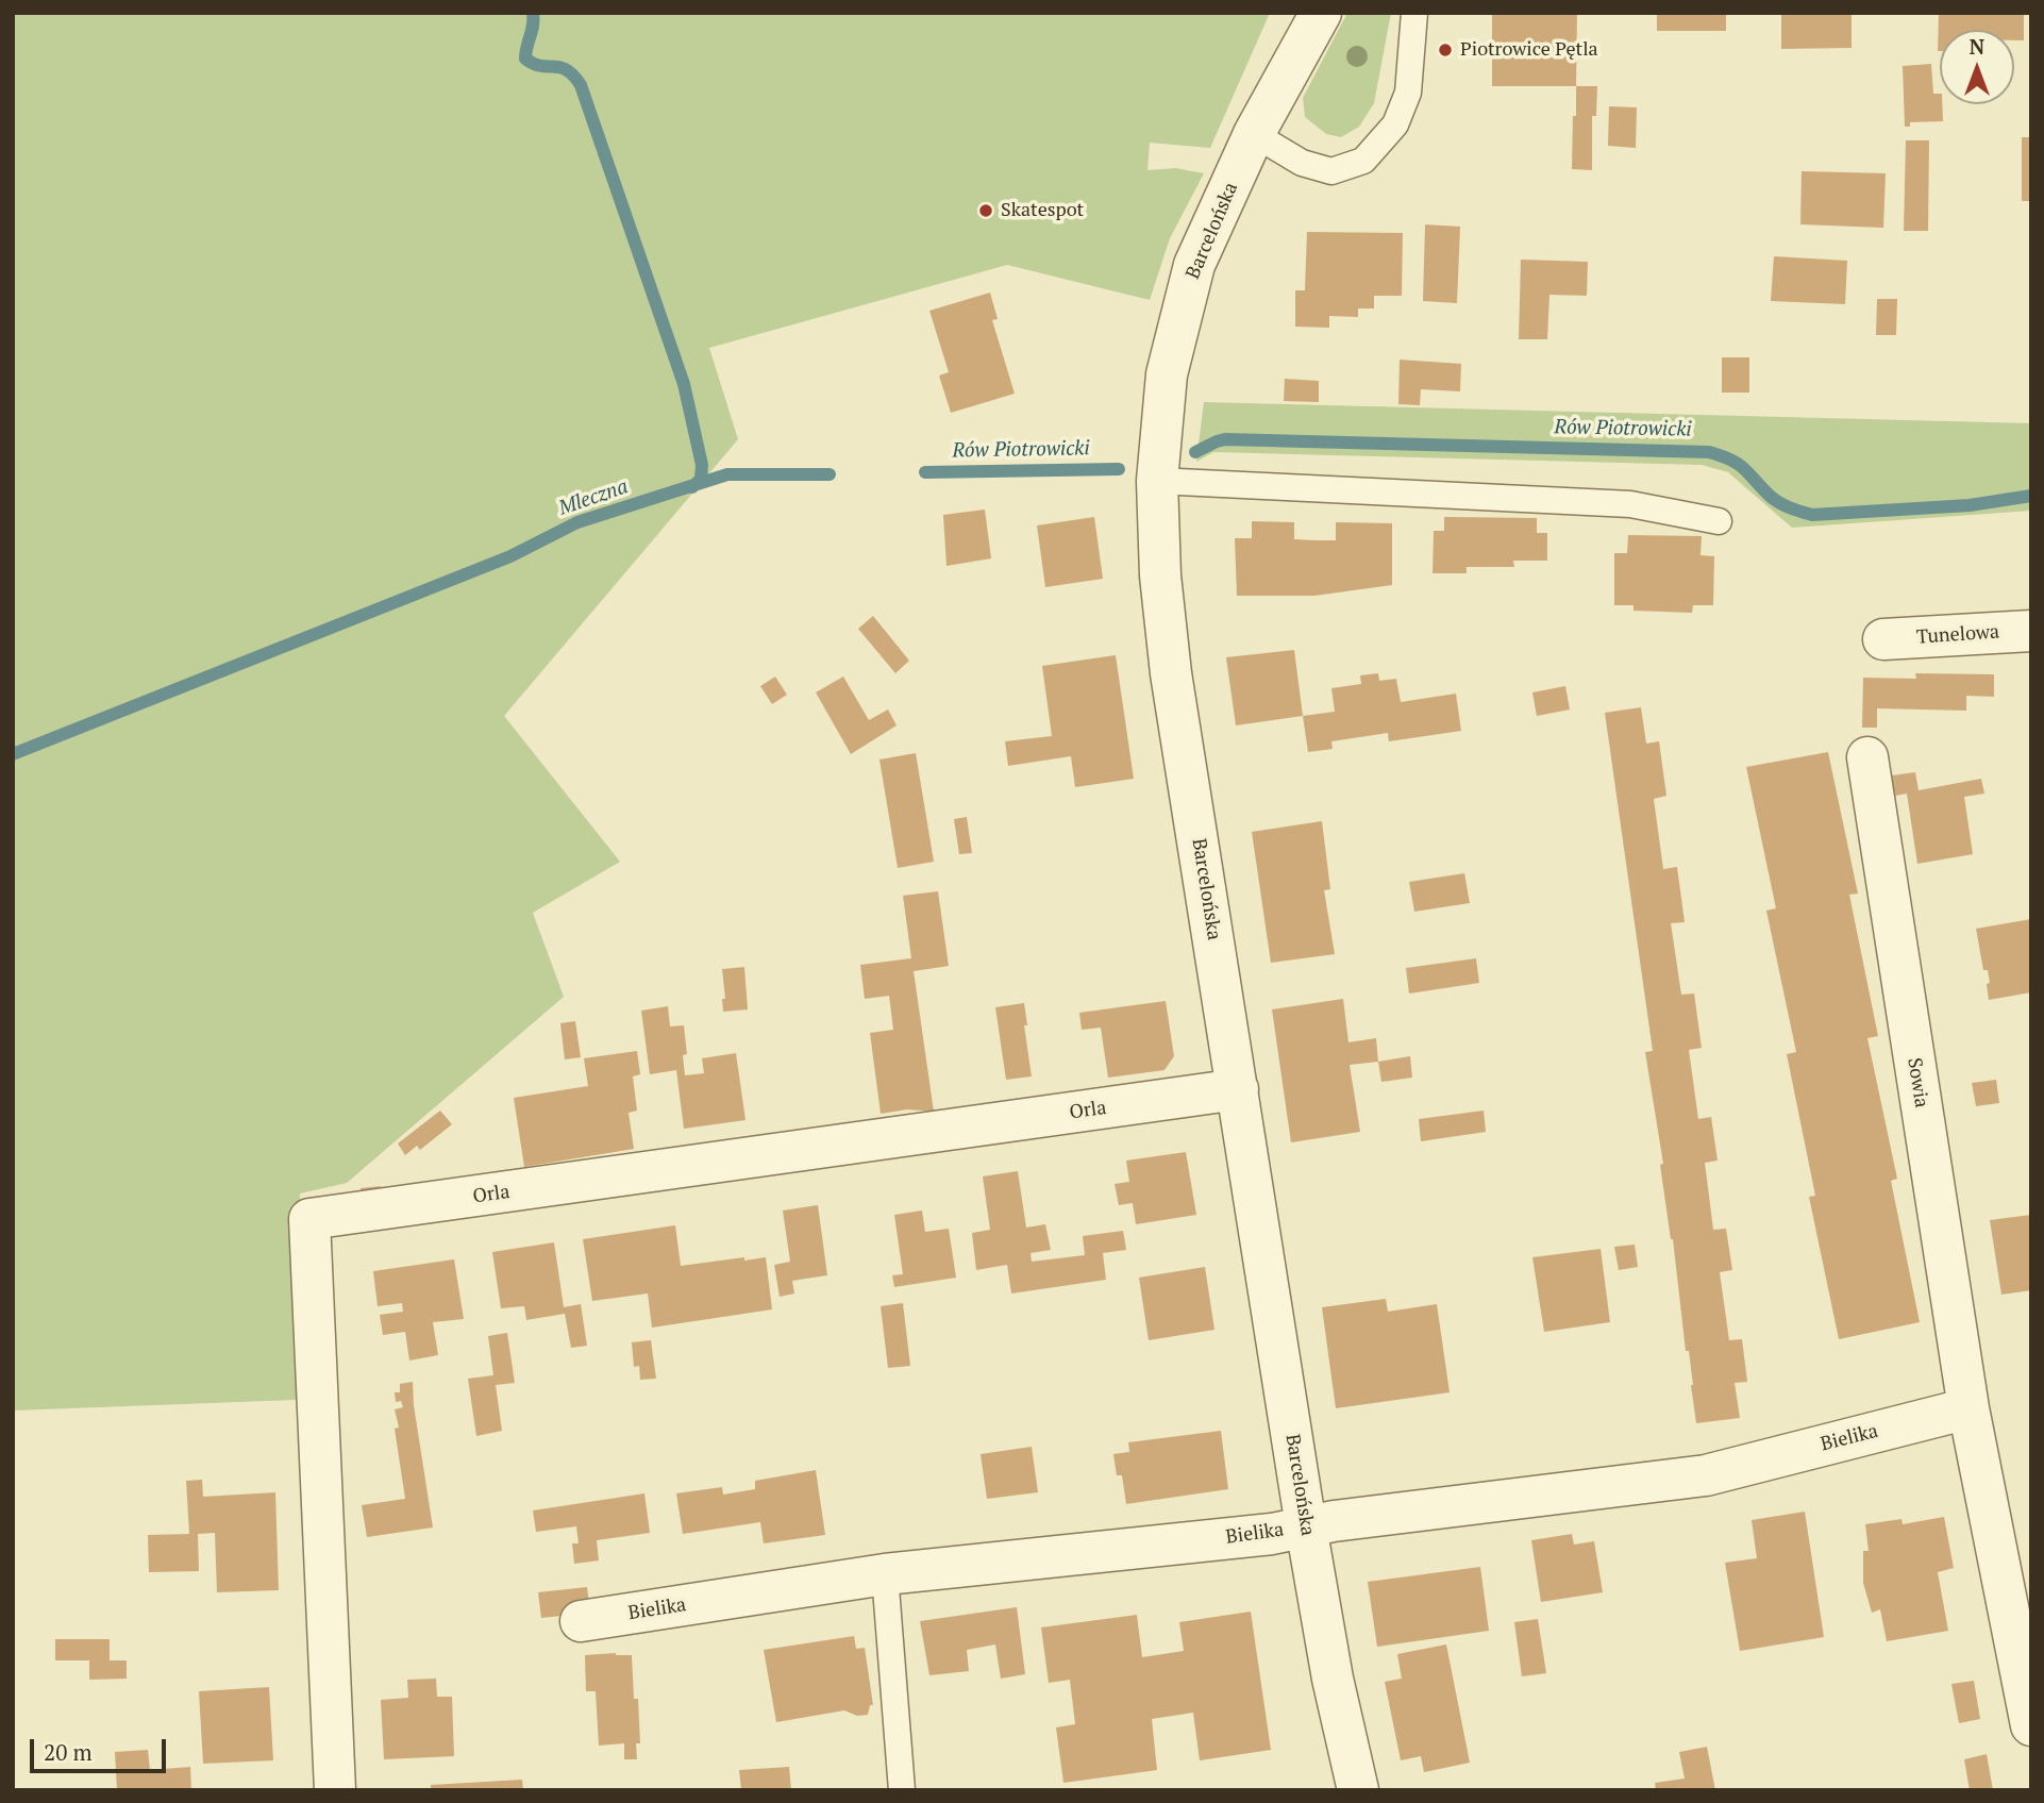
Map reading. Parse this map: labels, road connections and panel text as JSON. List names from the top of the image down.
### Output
{
  "streets": {
    "street": [
      "Barcelońska",
      "Tunelowa",
      "Sowia",
      "Orla",
      "Bielika"
    ]
  },
  "crossings": [
    ["Barcelońska", "Orla"],
    ["Barcelońska", "Bielika"],
    ["Sowia", "Bielika"]
  ],
  "water": ["Rów Piotrowicki", "Mleczna"],
  "places": ["Piotrowice Pętla", "Skatespot"],
  "scale_bar": "20 m",
  "north": "top"
}
